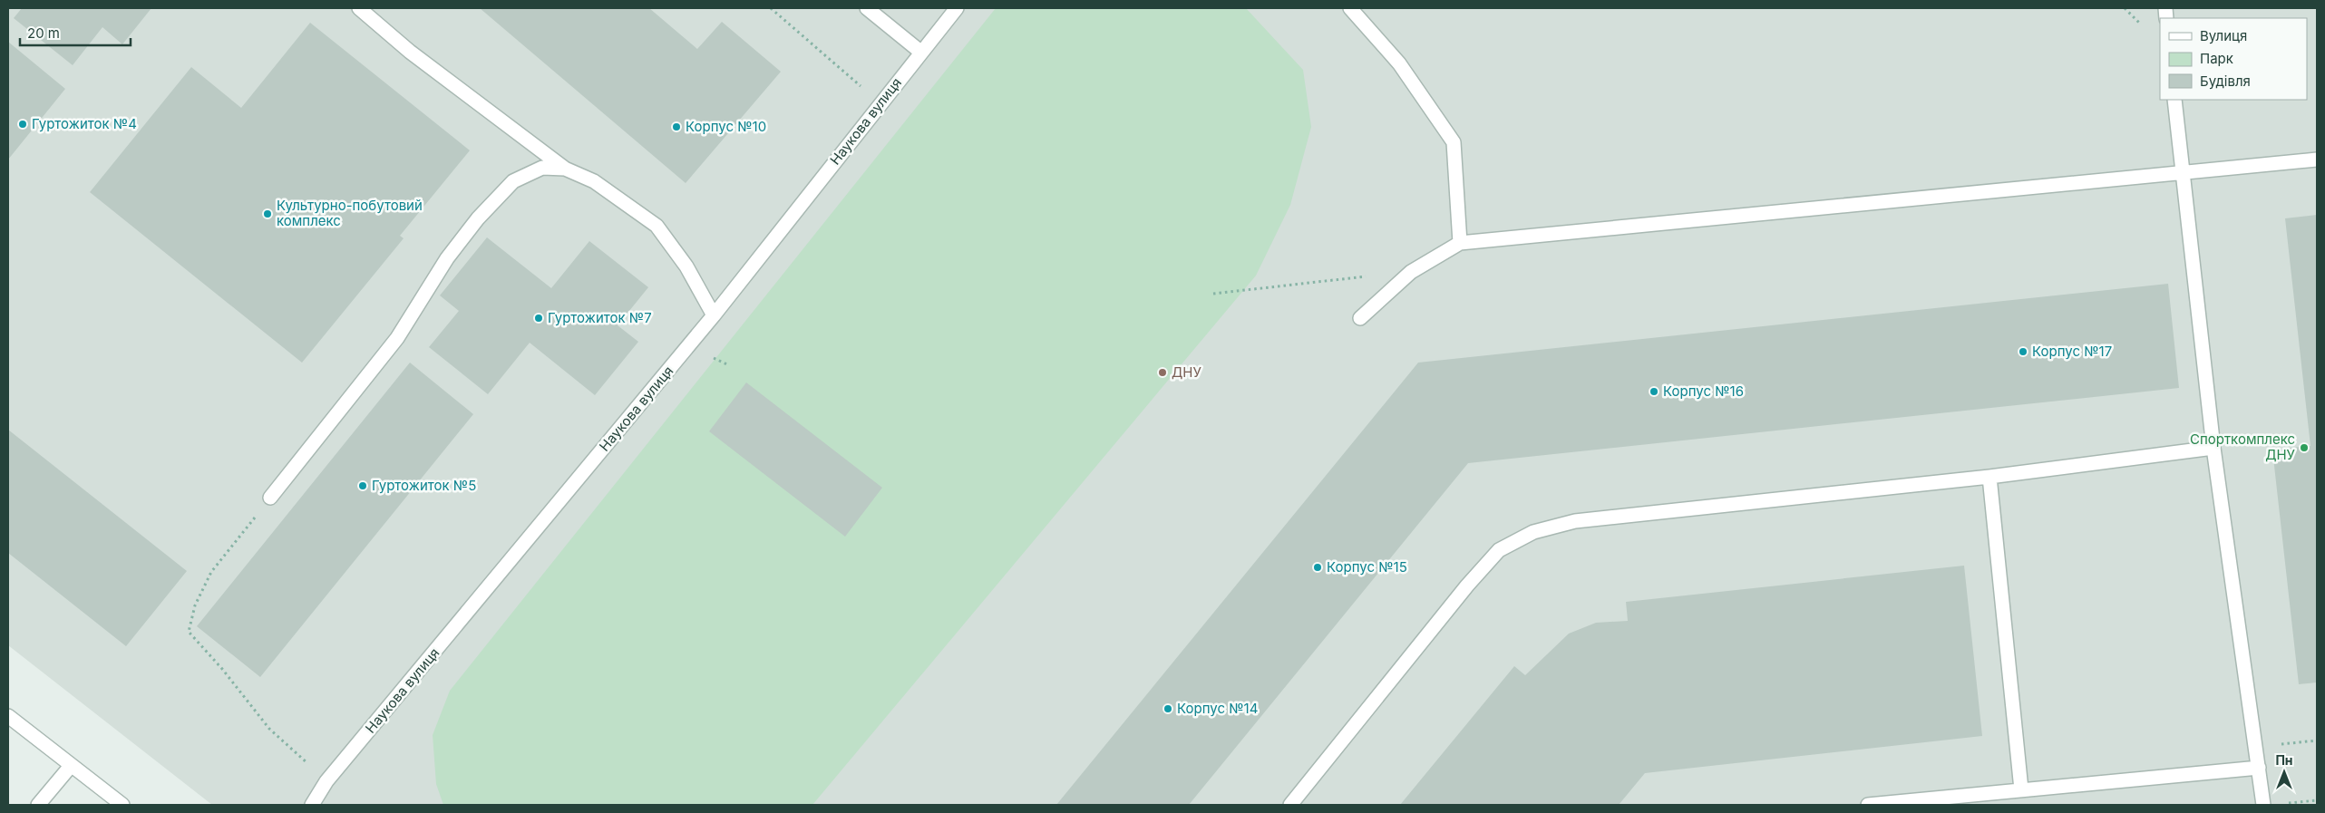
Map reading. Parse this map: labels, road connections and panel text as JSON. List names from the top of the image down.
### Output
{
  "streets": {
    "street": ["Наукова вулиця"]
  },
  "places": [
    "Гуртожиток №4",
    "Корпус №10",
    "Культурно-побутовий комплекс",
    "Гуртожиток №7",
    "Корпус №17",
    "ДНУ",
    "Корпус №16",
    "Спорткомплекс ДНУ",
    "Гуртожиток №5",
    "Корпус №15",
    "Корпус №14"
  ],
  "legend": ["Вулиця", "Парк", "Будівля"],
  "scale_bar": "20 m",
  "north": "top"
}
